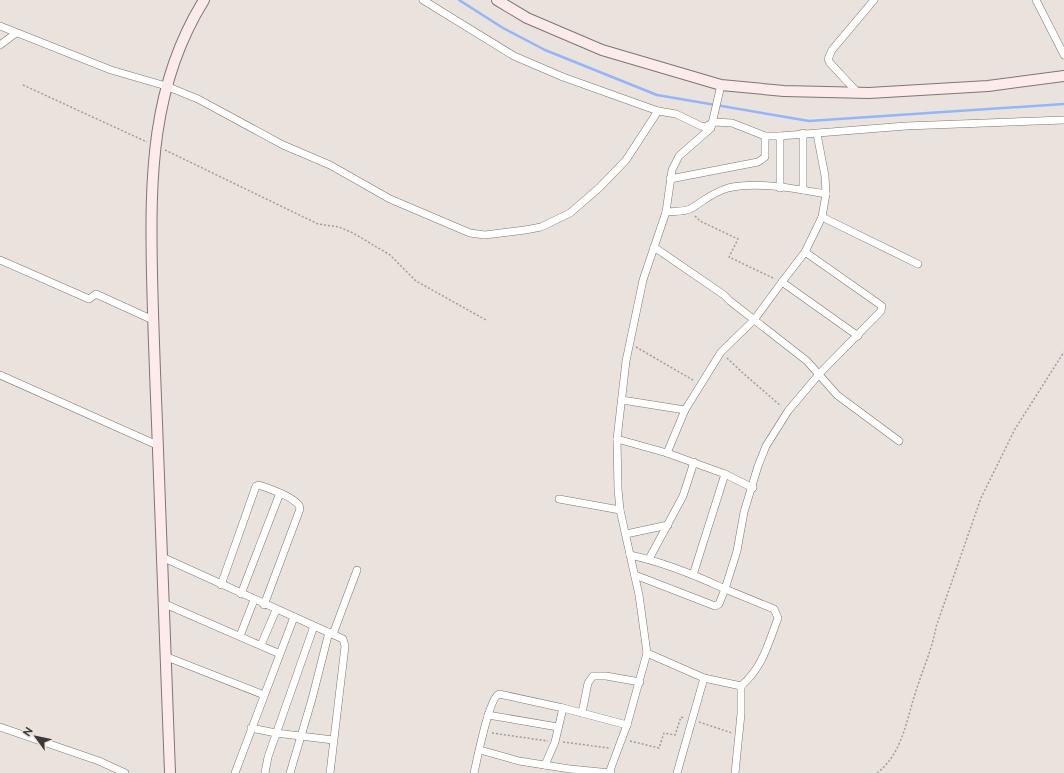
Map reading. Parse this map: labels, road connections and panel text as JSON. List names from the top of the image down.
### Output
{
  "north": "top left"
}
